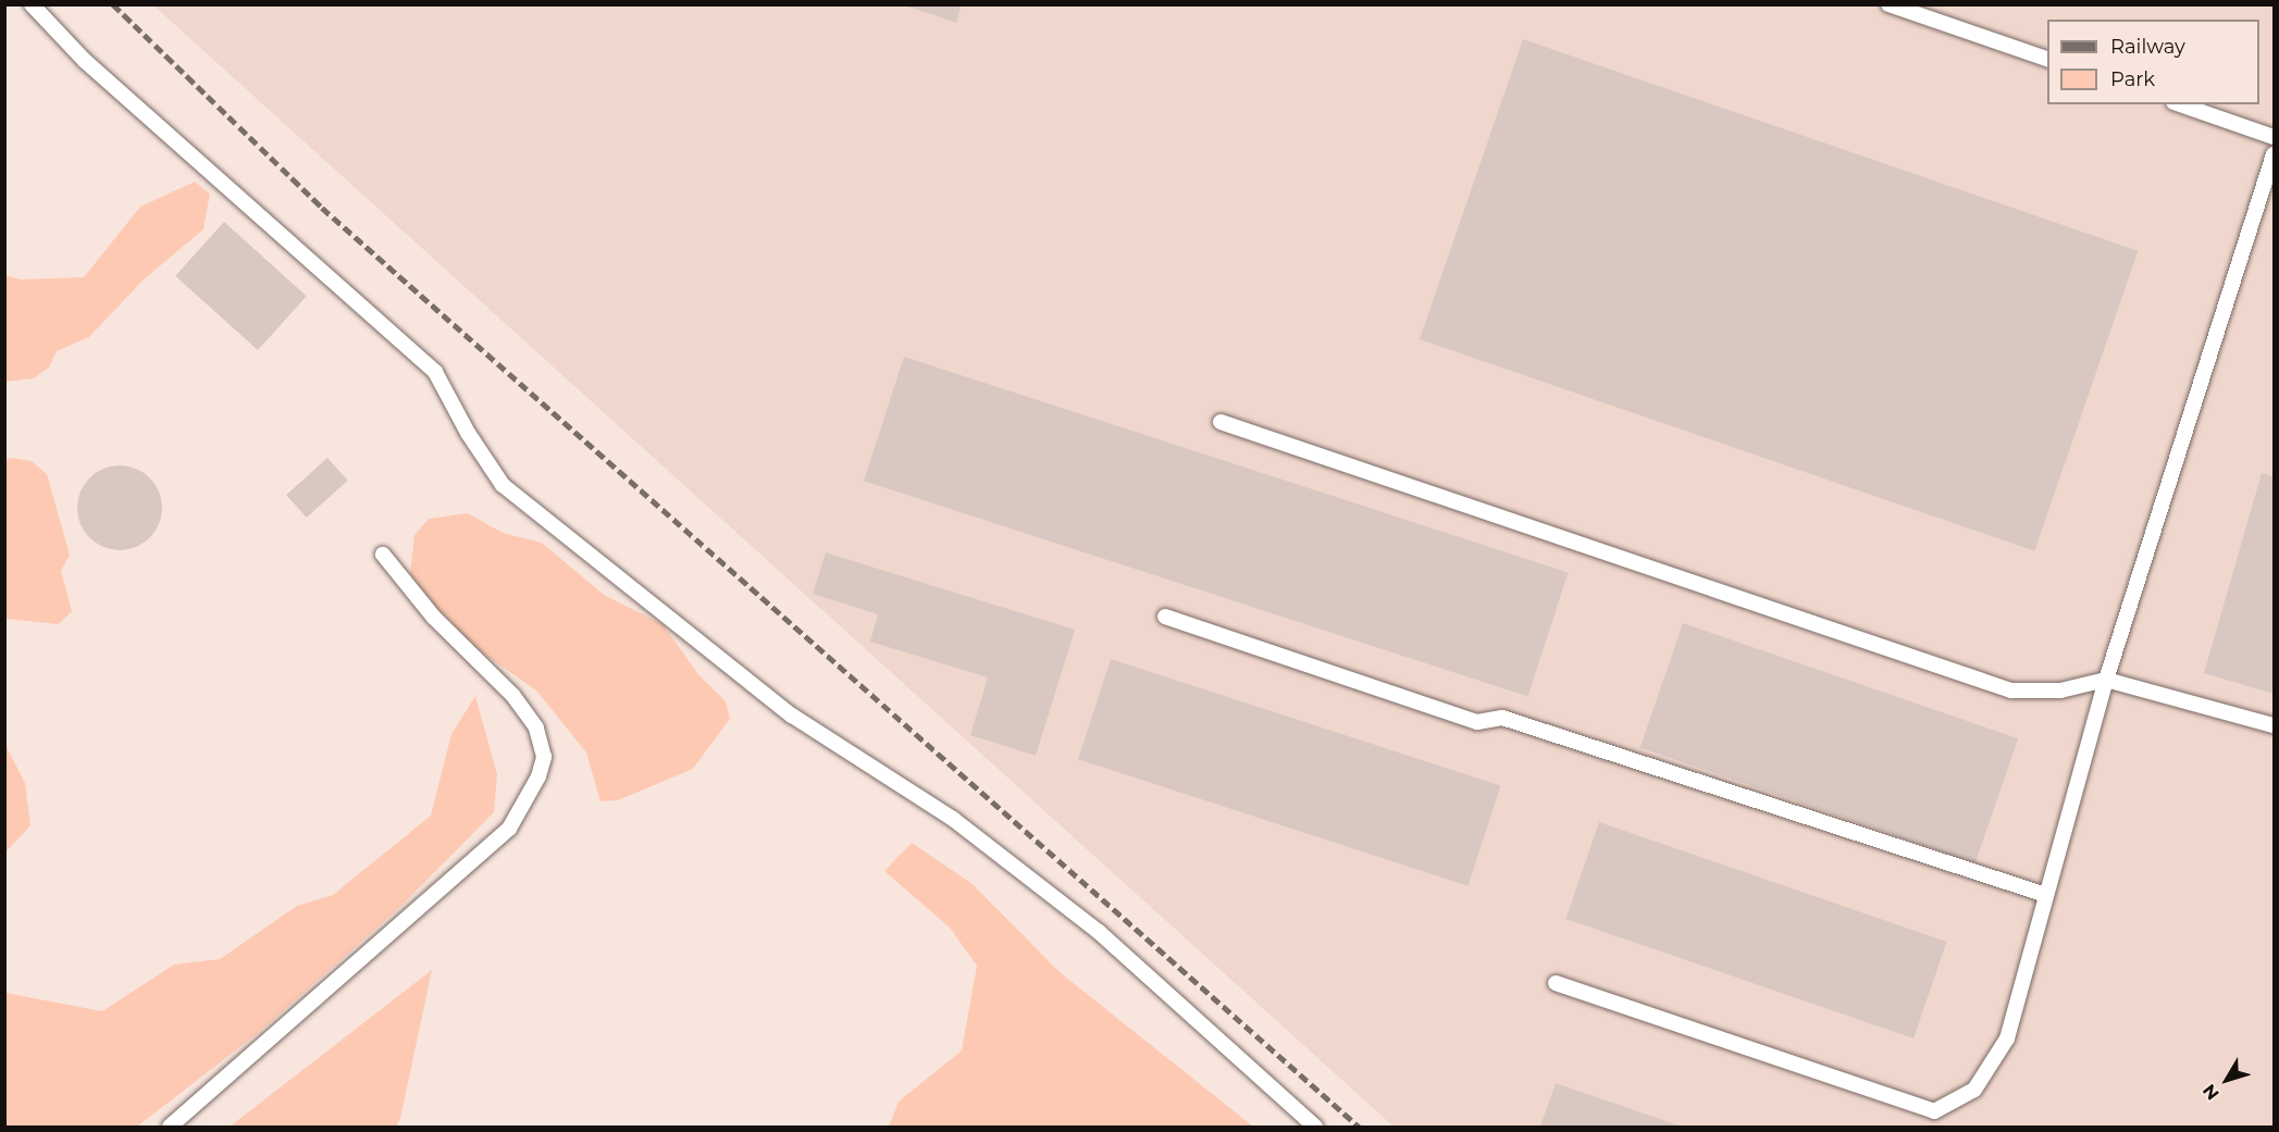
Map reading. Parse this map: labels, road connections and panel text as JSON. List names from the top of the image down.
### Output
{
  "legend": ["Railway", "Park"],
  "north": "bottom left"
}
